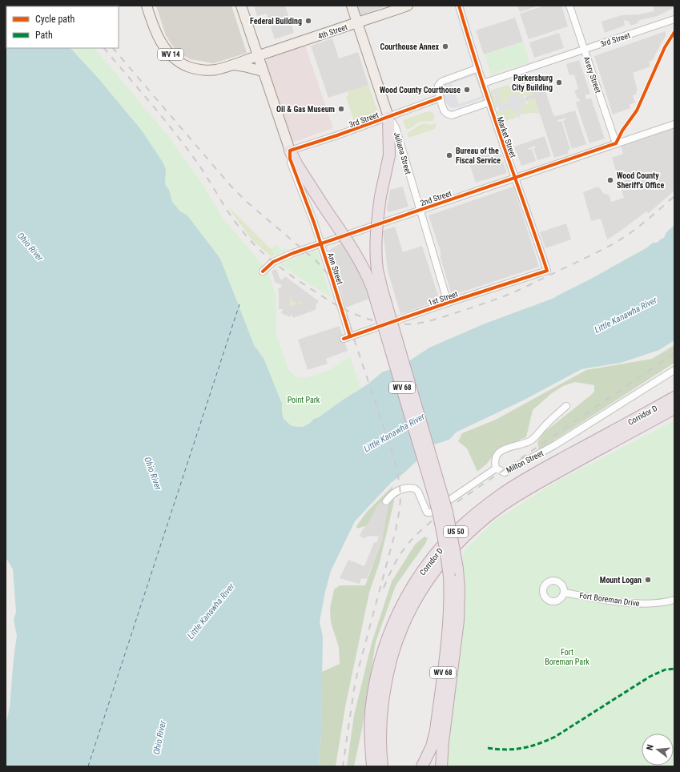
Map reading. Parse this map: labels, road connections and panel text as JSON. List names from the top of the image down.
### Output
{
  "streets": {
    "highway": ["WV 68", "Corridor D", "US 50"],
    "main road": [
      "4th Street",
      "WV 14",
      "Juliana Street",
      "Ann Street"
    ],
    "street": [
      "3rd Street",
      "Avery Street",
      "Market Street",
      "2nd Street",
      "1st Street",
      "Milton Street",
      "Fort Boreman Drive"
    ]
  },
  "crossings": [
    ["4th Street", "WV 14"],
    ["4th Street", "Juliana Street"],
    ["4th Street", "Ann Street"],
    ["3rd Street", "Avery Street"],
    ["3rd Street", "Market Street"],
    ["3rd Street", "Juliana Street"],
    ["3rd Street", "Ann Street"],
    ["3rd Street", "WV 68"],
    ["WV 14", "Ann Street"],
    ["Avery Street", "2nd Street"],
    ["Market Street", "2nd Street"],
    ["Market Street", "1st Street"],
    ["Juliana Street", "2nd Street"],
    ["Juliana Street", "1st Street"],
    ["Juliana Street", "WV 68"],
    ["2nd Street", "Ann Street"],
    ["Ann Street", "1st Street"],
    ["Ann Street", "WV 68"]
  ],
  "water": ["Ohio River", "Little Kanawha River"],
  "parks": ["Point Park", "Fort Boreman Park"],
  "places": [
    "Federal Building",
    "Courthouse Annex",
    "Parkersburg City Building",
    "Wood County Courthouse",
    "Oil & Gas Museum",
    "Bureau of the Fiscal Service",
    "Wood County Sheriff's Office",
    "Mount Logan"
  ],
  "legend": ["Cycle path", "Path"],
  "north": "left"
}
